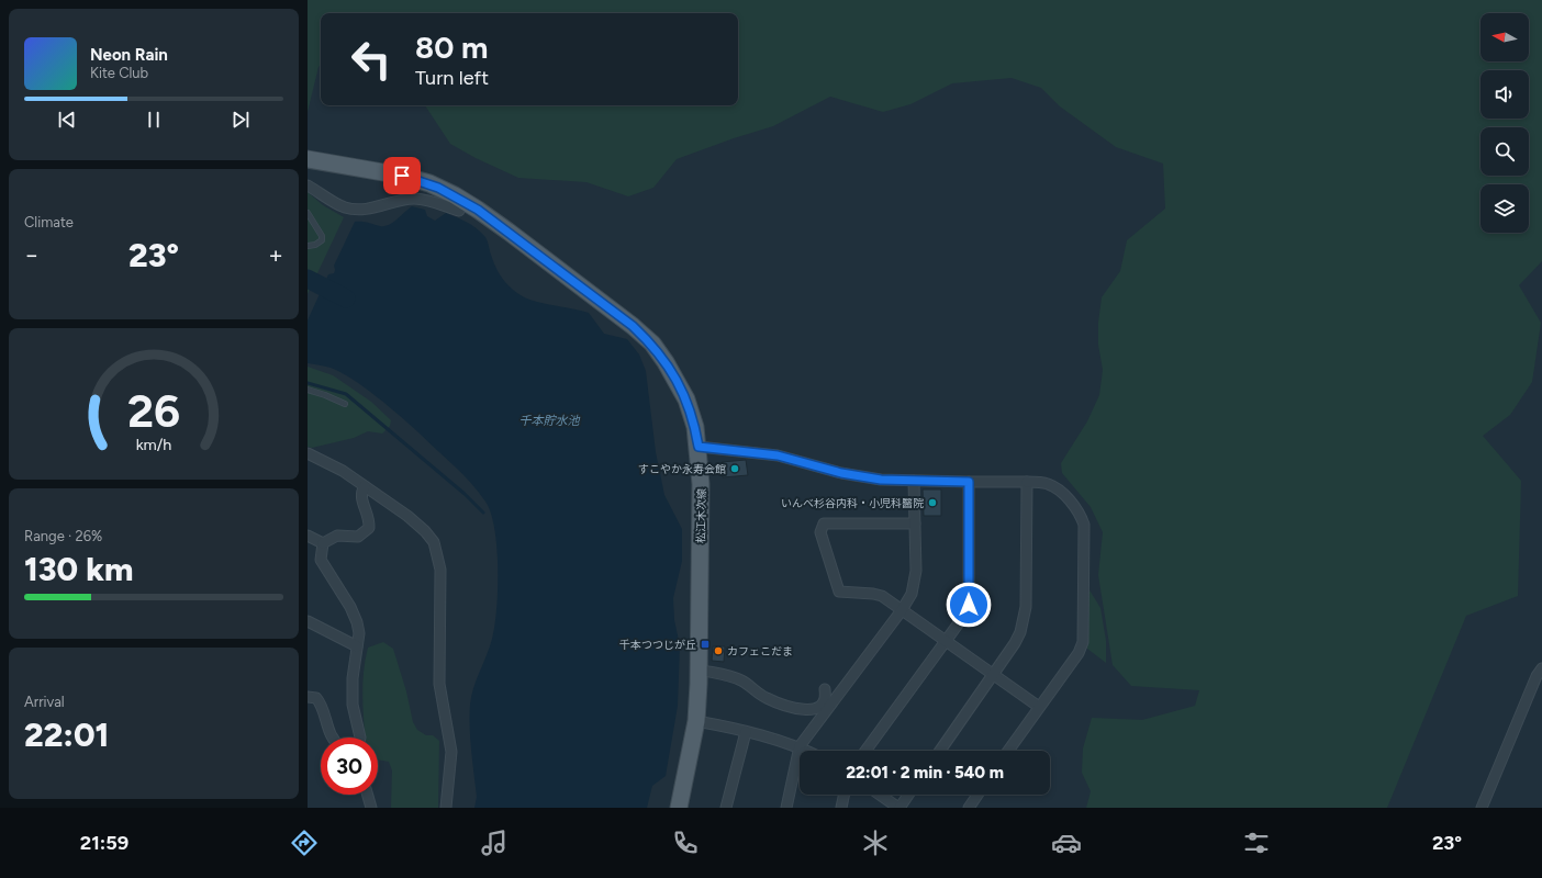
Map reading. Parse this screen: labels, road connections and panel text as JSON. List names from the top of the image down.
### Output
{
  "streets": {
    "main road": ["松江木次線"]
  },
  "water": ["千本貯水池"],
  "places": {
    "other": ["すこやか永寿会館", "いんべ杉谷内科・小児科醫院", "カフェこだま"],
    "transit": ["千本つつじが丘"]
  },
  "north": "left",
  "page": {
    "turn": ["80 m", "Turn left"],
    "song": ["Neon Rain", "Kite Club"],
    "tile": [
      "Climate",
      ["Range · 26%", "130 km"],
      ["Arrival", "22:01"]
    ],
    "heat": ["−", "23°", "+"],
    "limit": "30",
    "trip": "22:01 · 2 min · 540 m",
    "tabs": ["21:59", "23°"],
    "gauge": ["26", "km/h"]
  }
}
